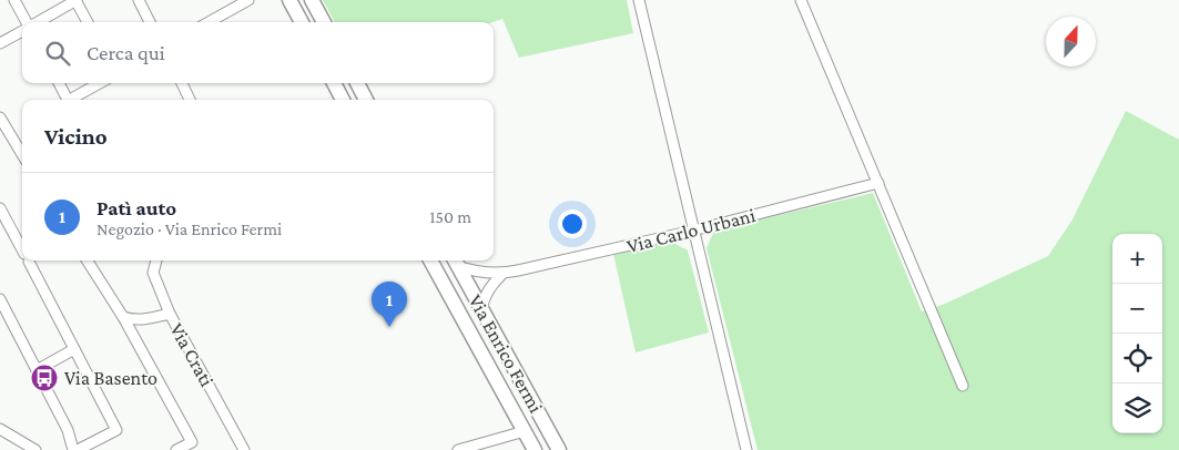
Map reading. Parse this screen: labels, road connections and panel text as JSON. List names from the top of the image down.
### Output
{
  "streets": {
    "street": ["Via Carlo Urbani", "Via Enrico Fermi", "Via Crati"]
  },
  "crossings": [
    ["Via Carlo Urbani", "Via Enrico Fermi"]
  ],
  "places": {
    "bus stop": ["Via Basento"]
  },
  "north": "top",
  "page": {
    "search": "Cerca qui",
    "heading": "Vicino",
    "list": [
      {
        "mark": "1",
        "name": "Patì auto",
        "note": "Negozio · Via Enrico Fermi",
        "value": "150 m"
      }
    ],
    "map_buttons": ["+", "−"],
    "pins": "1"
  }
}
